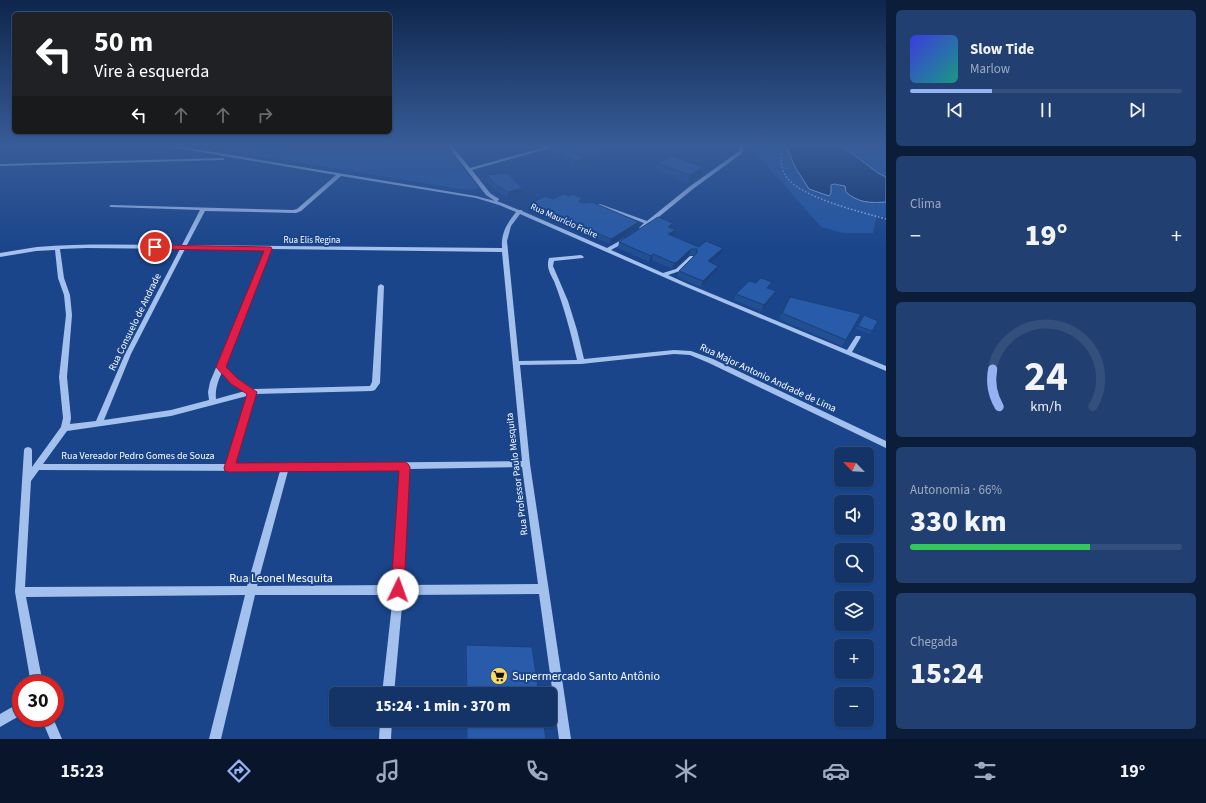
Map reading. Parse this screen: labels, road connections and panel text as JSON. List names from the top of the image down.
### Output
{
  "streets": {
    "street": [
      "Rua Maurício Freire",
      "Rua Elis Regina",
      "Rua Consuelo de Andrade",
      "Rua Major Antonio Andrade de Lima",
      "Rua Vereador Pedro Gomes de Souza",
      "Rua Professor Paulo Mesquita",
      "Rua Leonel Mesquita"
    ]
  },
  "crossings": [
    ["Rua Maurício Freire", "Rua Professor Paulo Mesquita"],
    ["Rua Elis Regina", "Rua Consuelo de Andrade"],
    ["Rua Elis Regina", "Rua Professor Paulo Mesquita"],
    ["Rua Major Antonio Andrade de Lima", "Rua Professor Paulo Mesquita"],
    ["Rua Vereador Pedro Gomes de Souza", "Rua Professor Paulo Mesquita"],
    ["Rua Professor Paulo Mesquita", "Rua Leonel Mesquita"]
  ],
  "places": {
    "supermarket": ["Supermercado Santo Antônio"]
  },
  "north": "top left",
  "page": {
    "turn": ["50 m", "Vire à esquerda"],
    "song": ["Slow Tide", "Marlow"],
    "tile": [
      "Clima",
      ["Autonomia · 66%", "330 km"],
      ["Chegada", "15:24"]
    ],
    "heat": ["−", "19°", "+"],
    "map_buttons": ["+", "−"],
    "limit": "30",
    "trip": "15:24 · 1 min · 370 m",
    "tabs": ["15:23", "19°"],
    "gauge": ["24", "km/h"]
  }
}
